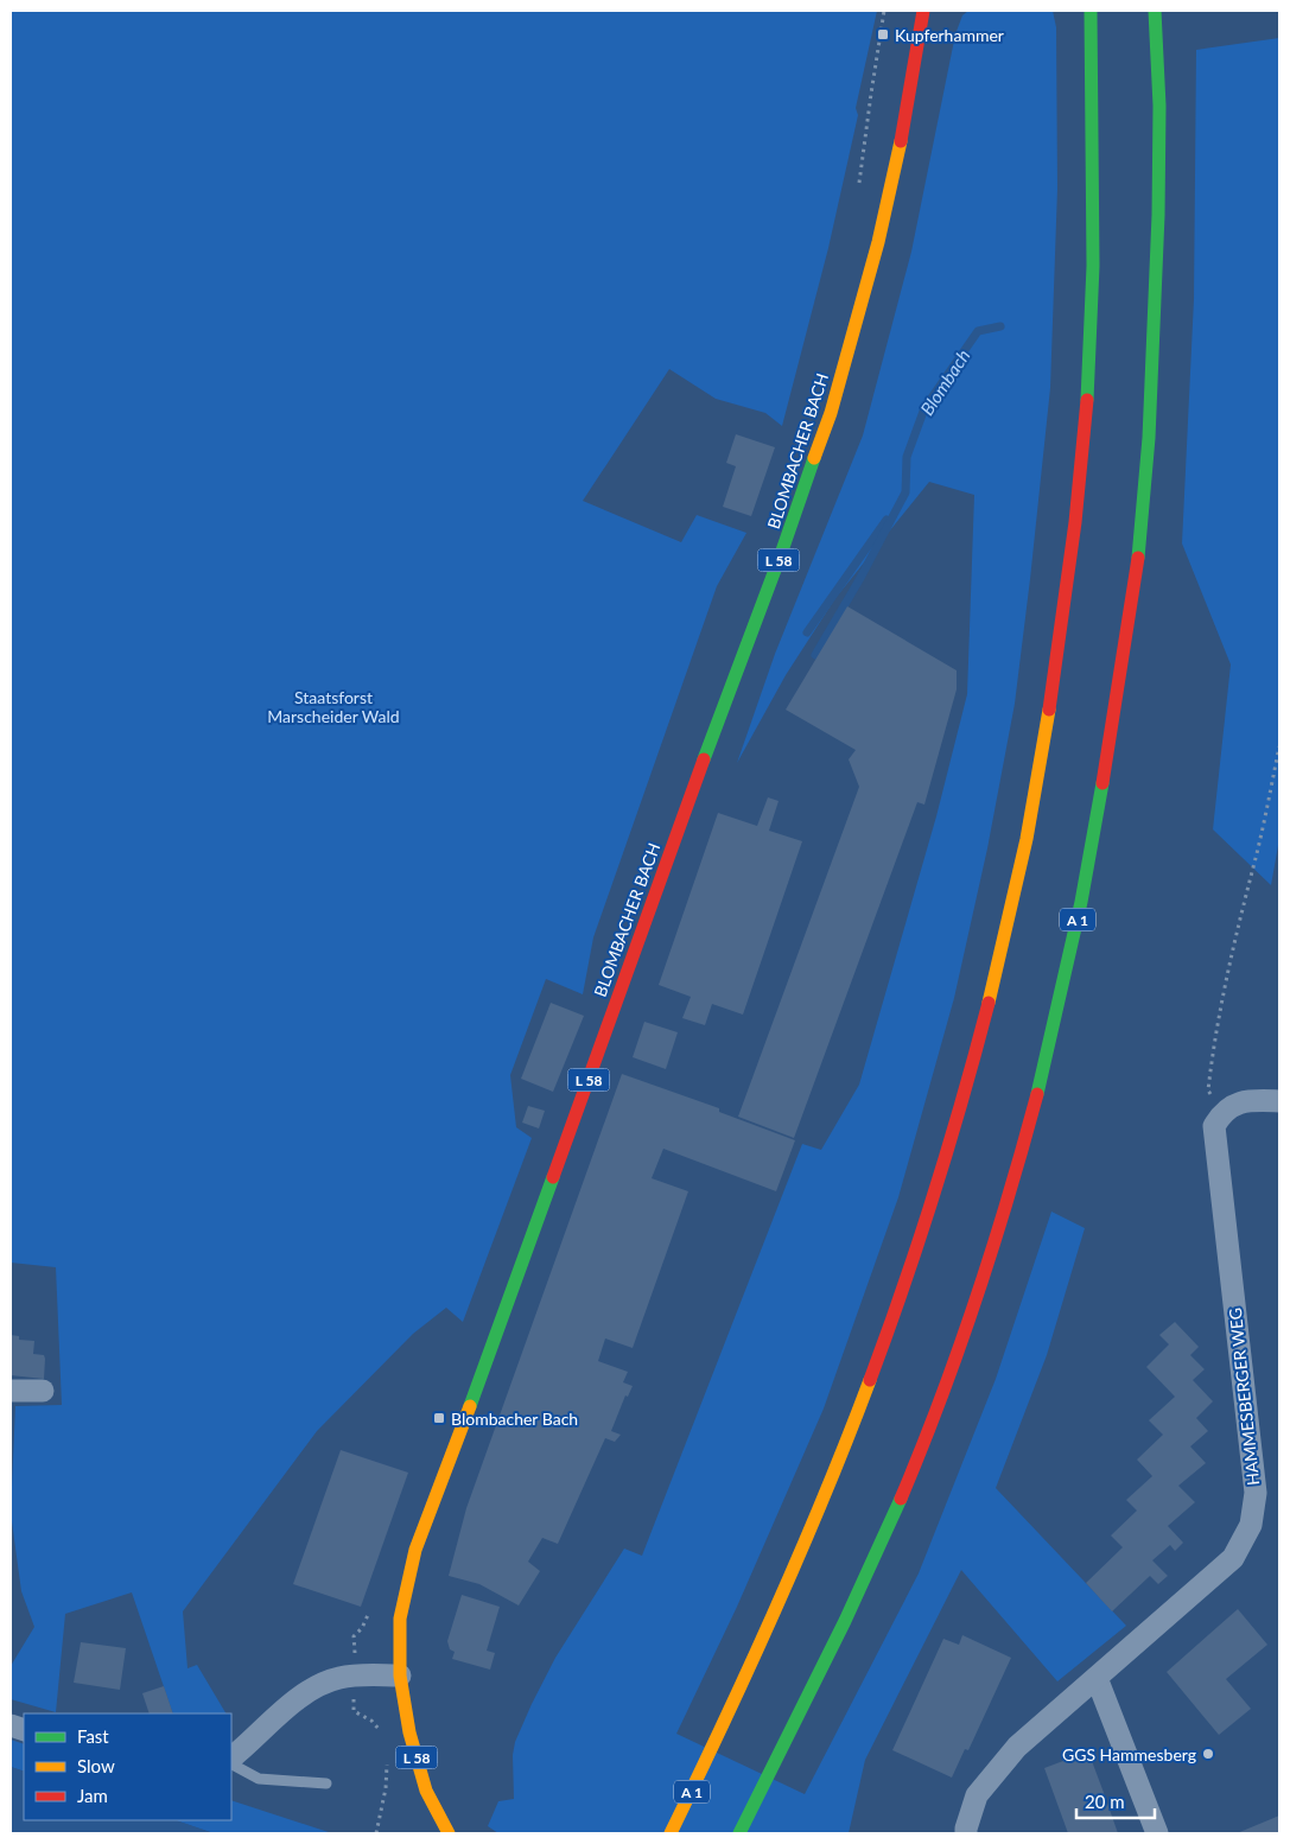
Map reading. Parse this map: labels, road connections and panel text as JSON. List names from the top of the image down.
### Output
{
  "streets": {
    "main road": ["BLOMBACHER BACH", "L 58", "A 1"],
    "street": ["HAMMESBERGER WEG"]
  },
  "water": ["Blombach"],
  "parks": ["Staatsforst Marscheider Wald"],
  "places": {
    "transit": ["Kupferhammer", "Blombacher Bach"],
    "other": ["GGS Hammesberg"]
  },
  "legend": ["Fast", "Slow", "Jam"],
  "scale_bar": "20 m"
}
